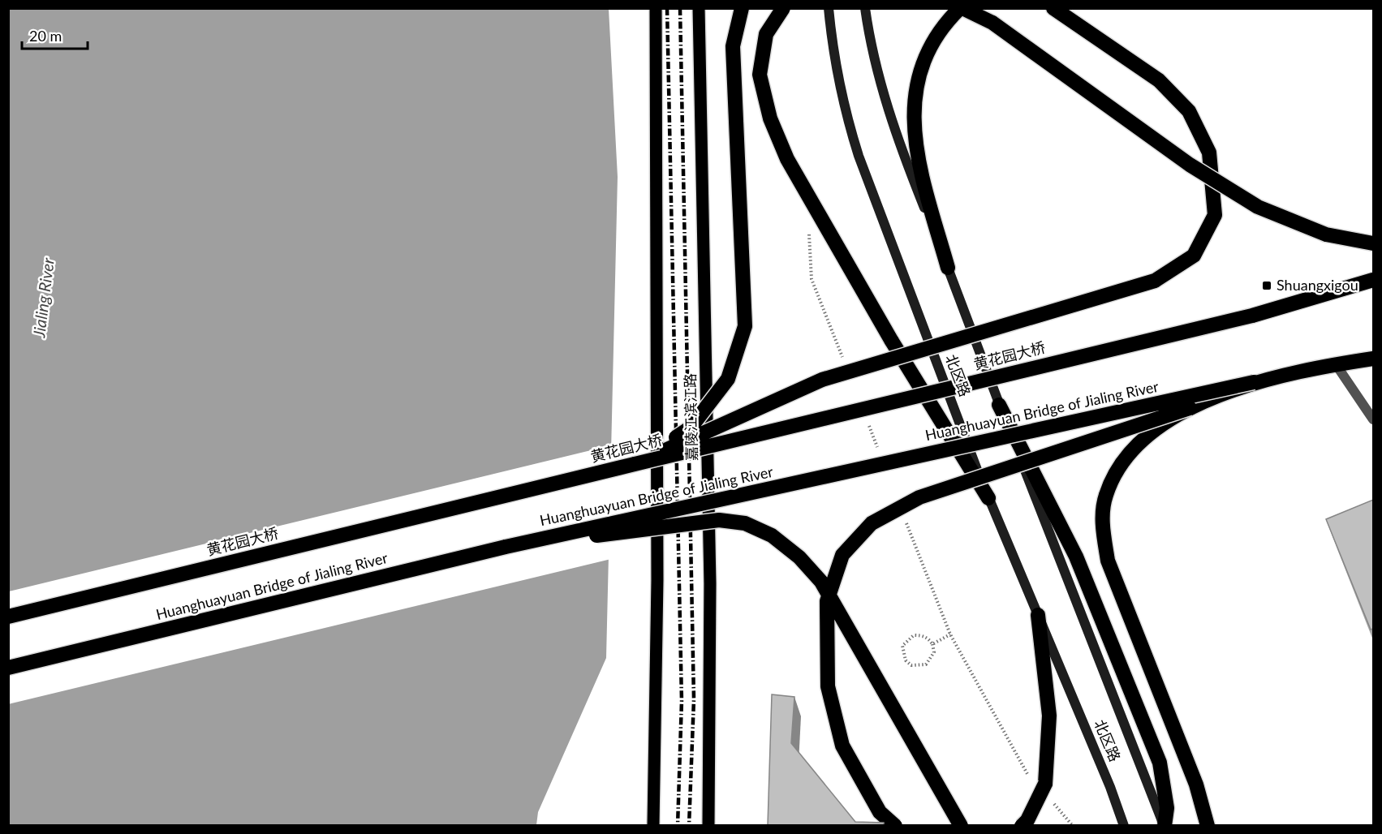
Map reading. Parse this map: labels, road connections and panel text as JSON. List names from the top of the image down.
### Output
{
  "streets": {
    "highway": ["黄花园大桥", "Huanghuayuan Bridge of Jialing River"],
    "main road": ["北区路", "嘉陵江滨江路"]
  },
  "water": ["Jialing River"],
  "places": {
    "transit": ["Shuangxigou"]
  },
  "scale_bar": "20 m"
}
